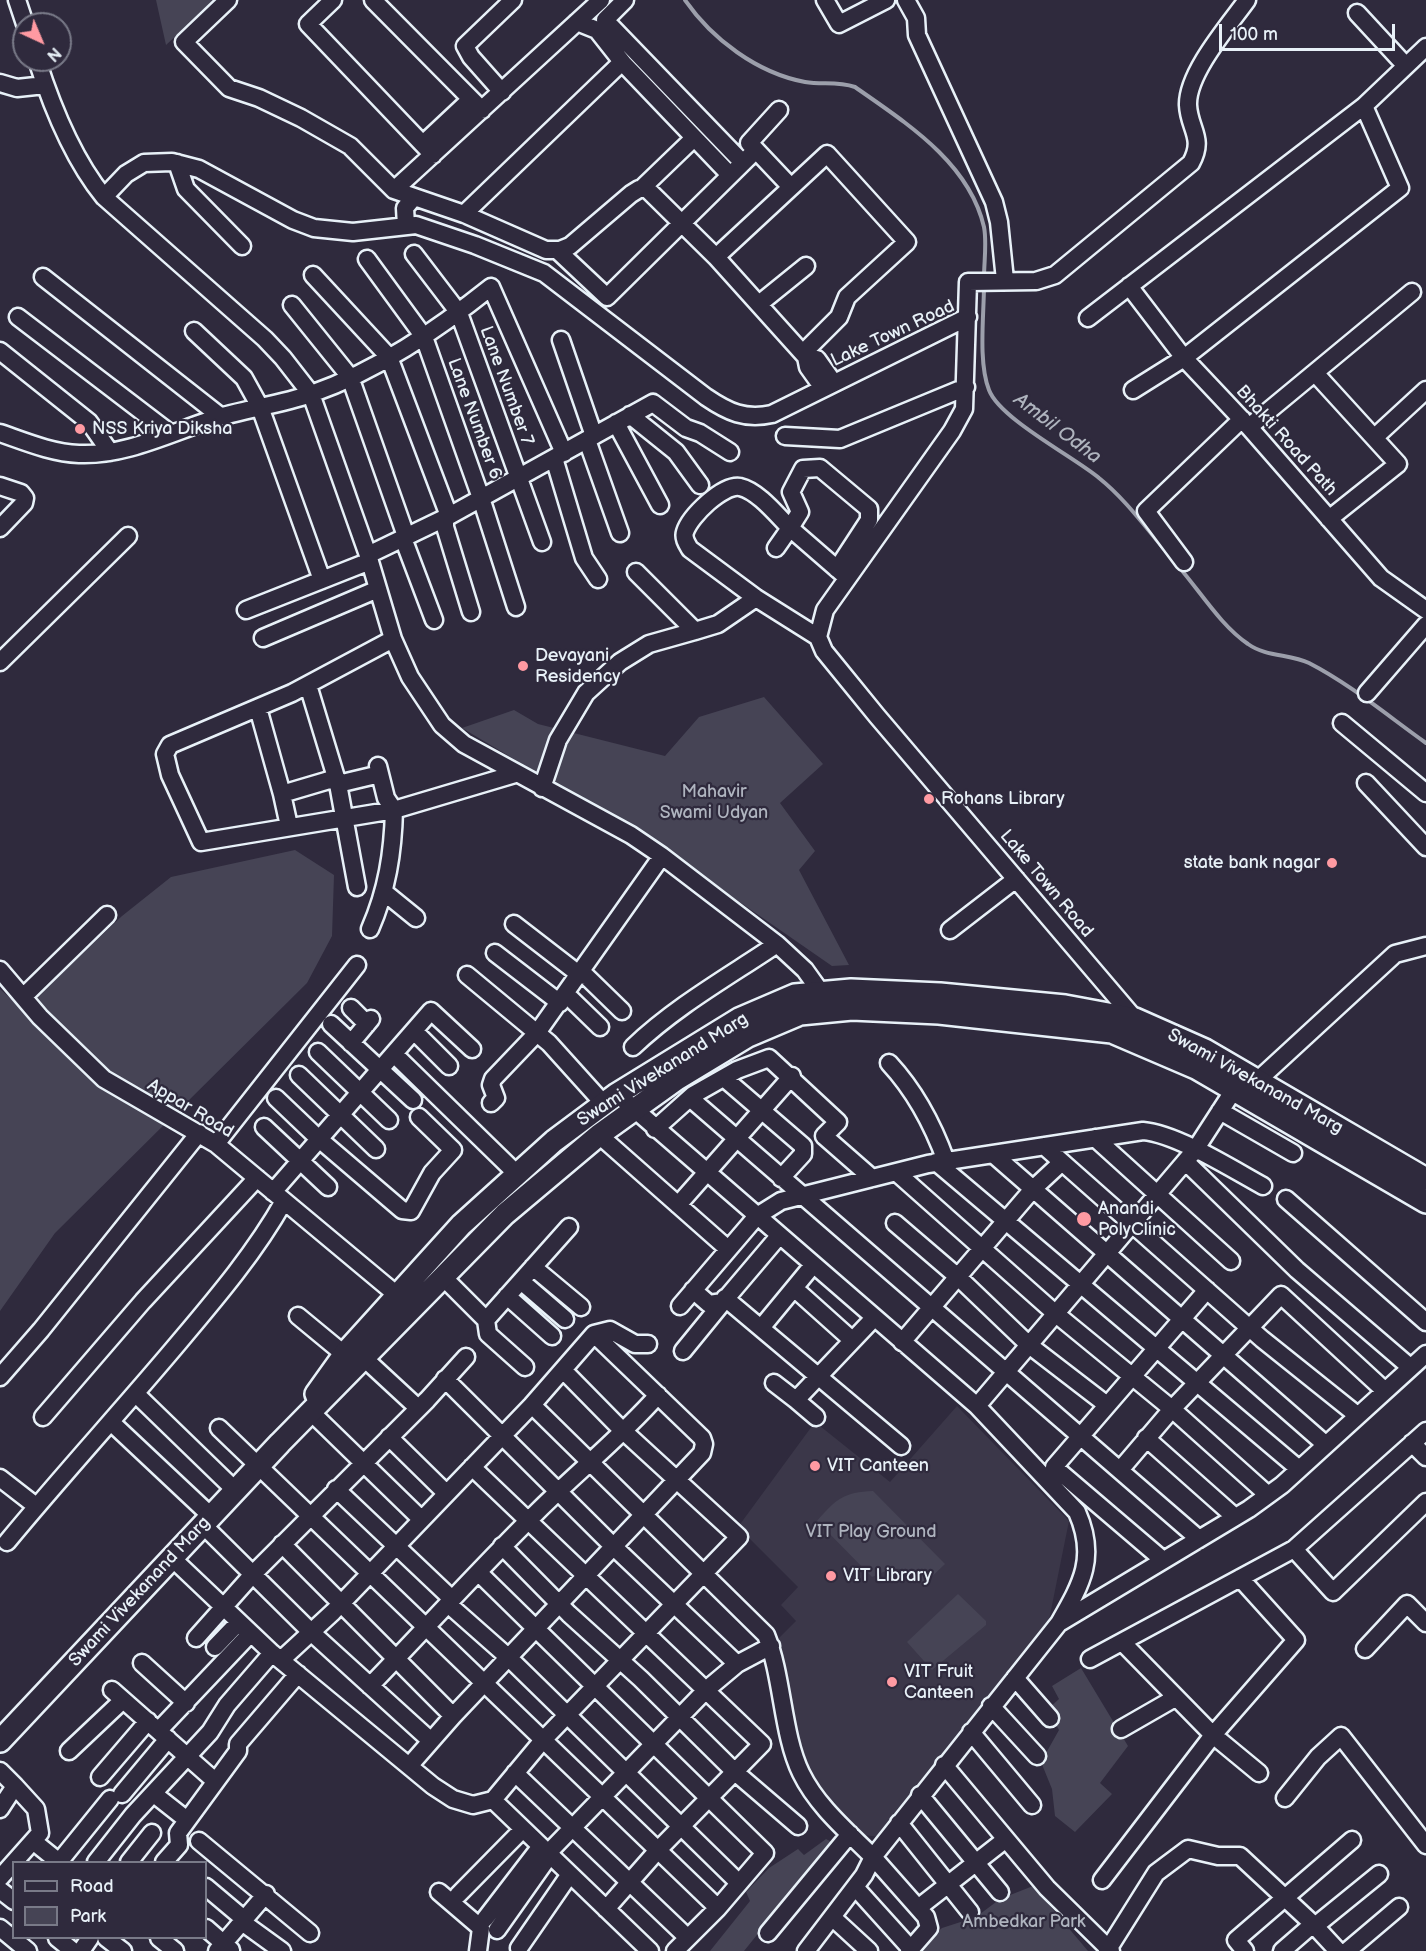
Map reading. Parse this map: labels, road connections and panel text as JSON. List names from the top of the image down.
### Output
{
  "streets": {
    "main road": ["Swami Vivekanand Marg"],
    "street": [
      "Lake Town Road",
      "Lane Number 7",
      "Lane Number 6",
      "Bhakti Road Path",
      "Appar Road"
    ]
  },
  "crossings": [
    ["Lake Town Road", "Swami Vivekanand Marg"],
    ["Swami Vivekanand Marg", "Appar Road"]
  ],
  "water": ["Ambil Odha"],
  "parks": ["Mahavir Swami Udyan", "VIT Play Ground", "Ambedkar Park"],
  "places": [
    "NSS Kriya Diksha",
    "Devayani Residency",
    "Rohans Library",
    "state bank nagar",
    "Anandi PolyClinic",
    "VIT Canteen",
    "VIT Library",
    "VIT Fruit Canteen"
  ],
  "legend": ["Road", "Park"],
  "scale_bar": "100 m",
  "north": "bottom right"
}
